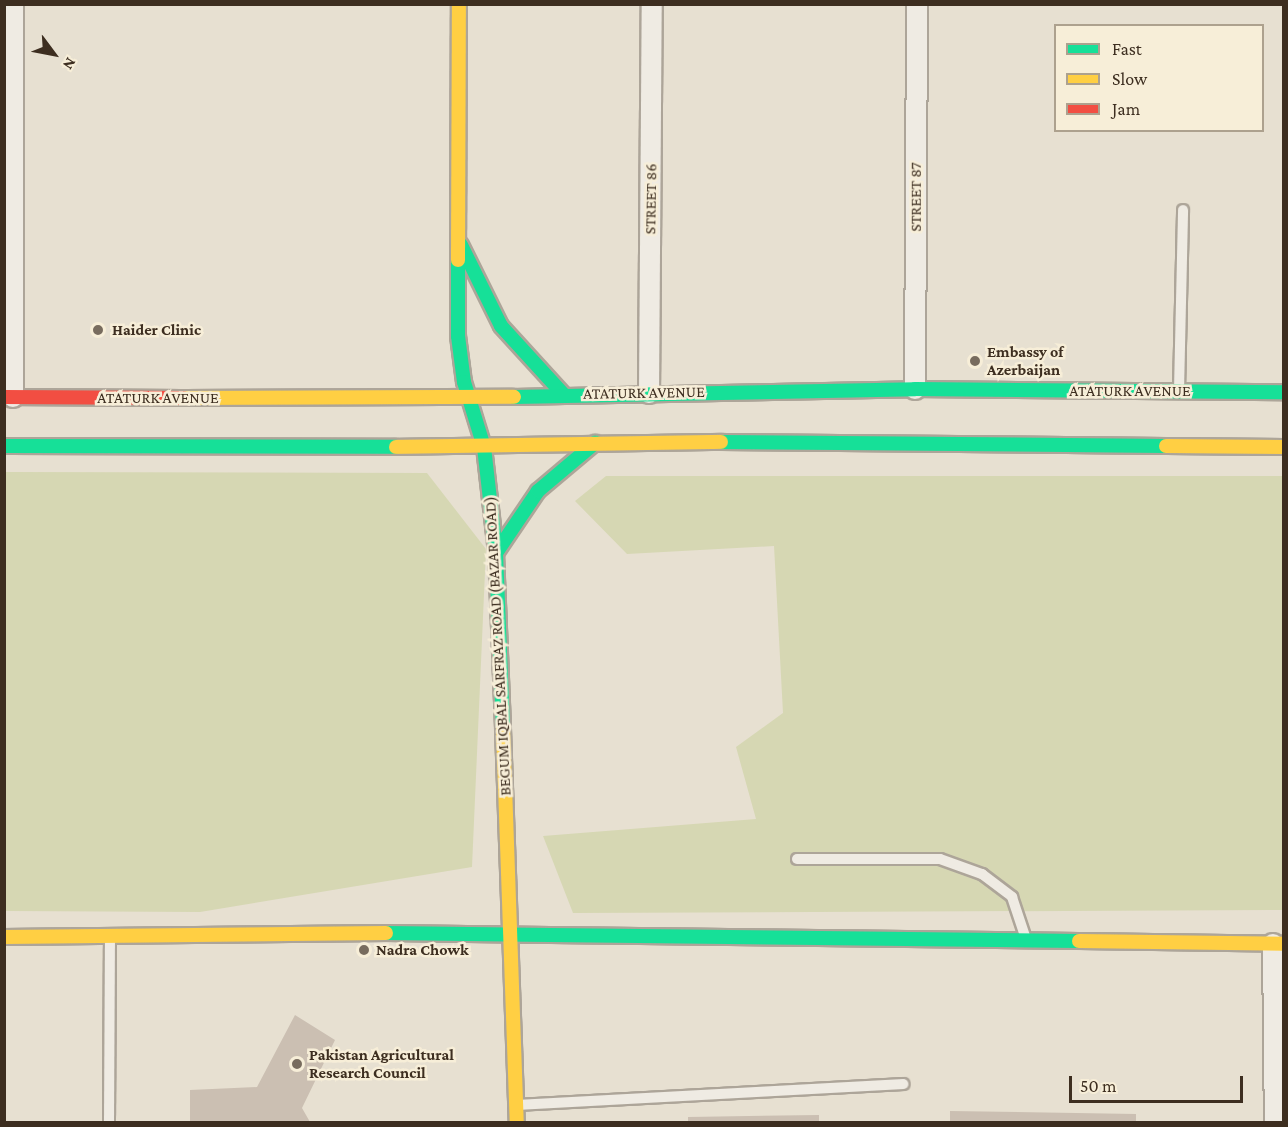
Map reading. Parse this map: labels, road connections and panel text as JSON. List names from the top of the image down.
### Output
{
  "streets": {
    "street": [
      "STREET 87",
      "STREET 86",
      "ATATURK AVENUE",
      "BEGUM IQBAL SARFRAZ ROAD (BAZAR ROAD)"
    ]
  },
  "crossings": [
    ["STREET 87", "ATATURK AVENUE"],
    ["STREET 86", "ATATURK AVENUE"],
    ["ATATURK AVENUE", "BEGUM IQBAL SARFRAZ ROAD (BAZAR ROAD)"]
  ],
  "places": [
    "Haider Clinic",
    "Embassy of Azerbaijan",
    "Nadra Chowk",
    "Pakistan Agricultural Research Council"
  ],
  "legend": ["Fast", "Slow", "Jam"],
  "scale_bar": "50 m",
  "north": "bottom right"
}
